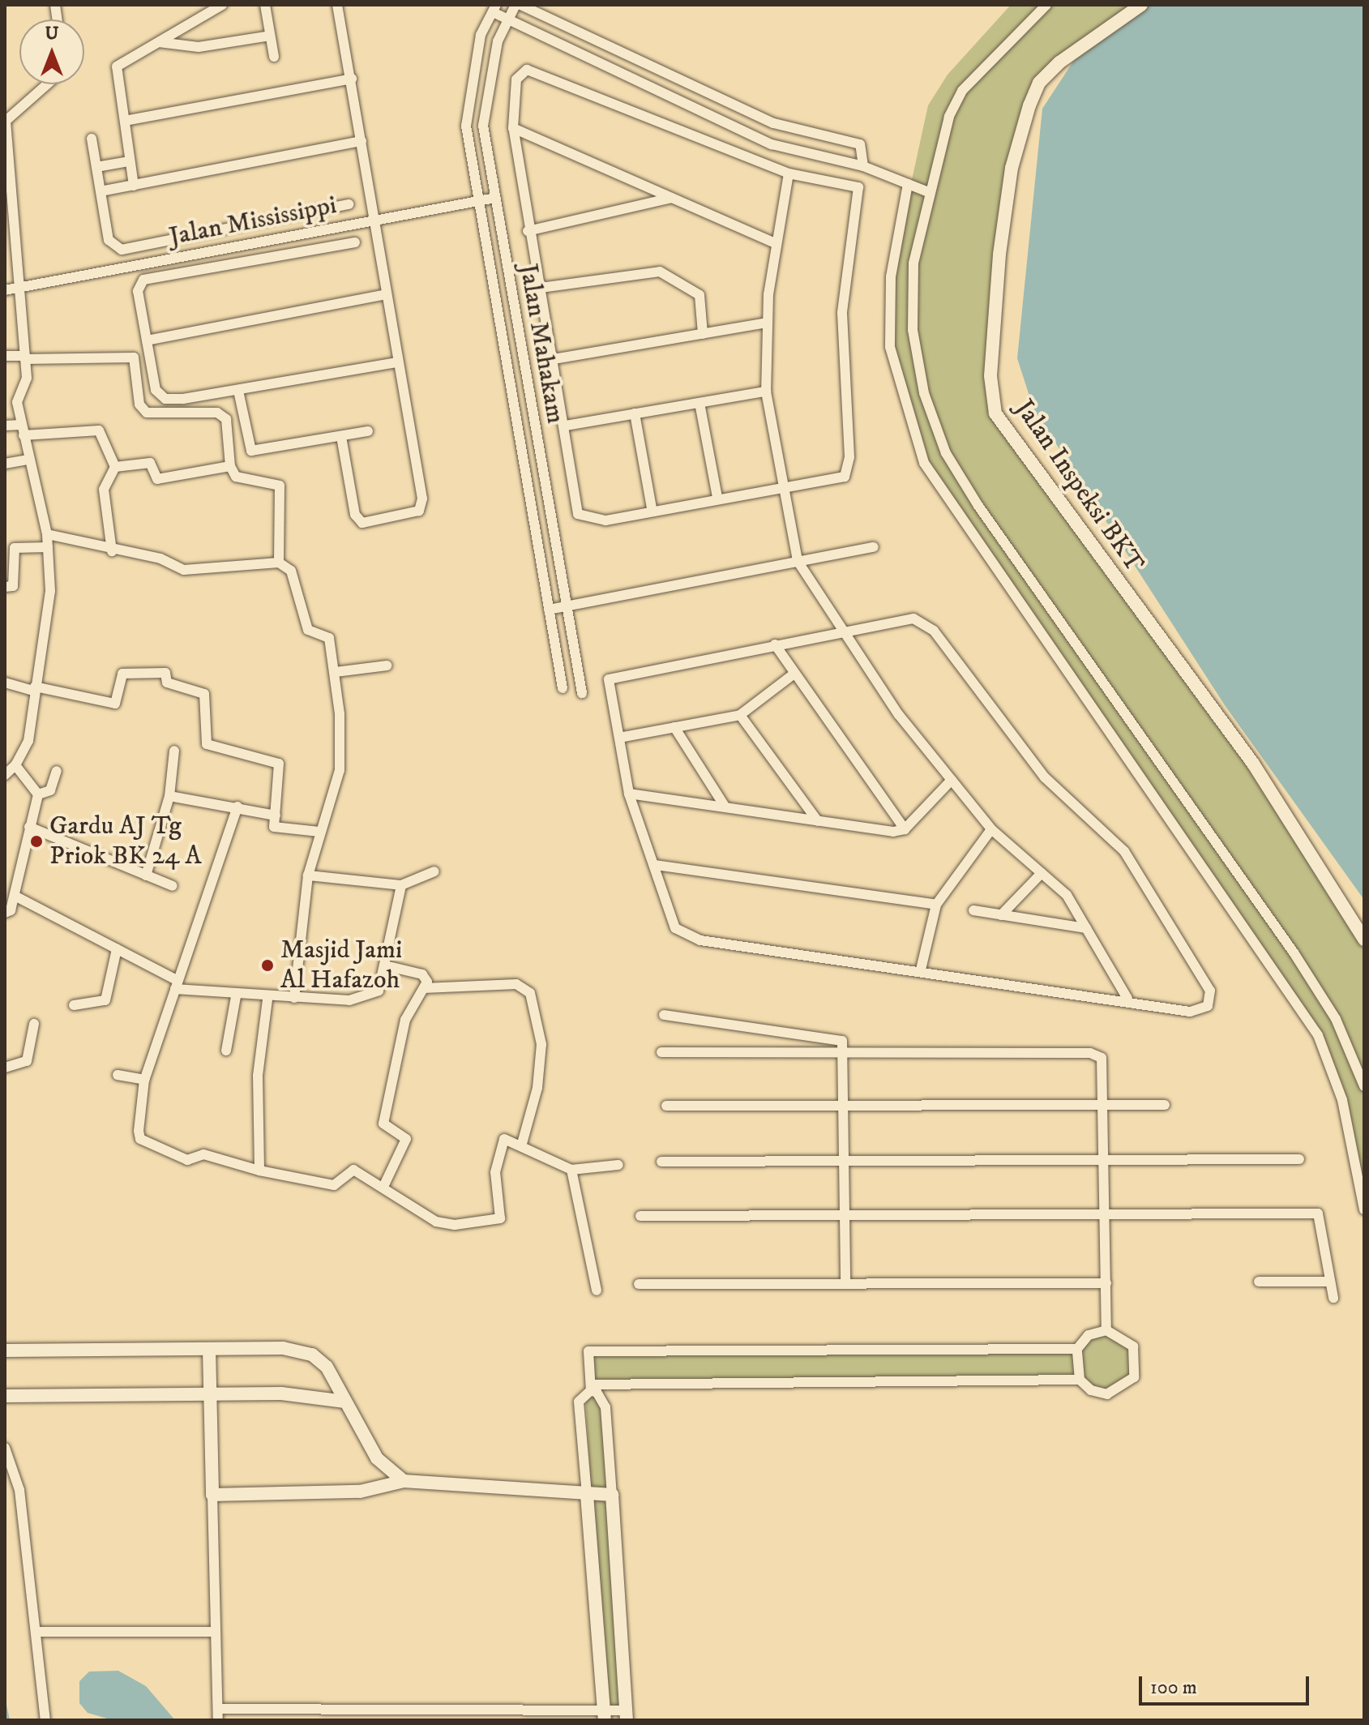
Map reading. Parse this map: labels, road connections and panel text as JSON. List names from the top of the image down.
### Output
{
  "streets": {
    "street": ["Jalan Mississippi", "Jalan Mahakam", "Jalan Inspeksi BKT"]
  },
  "crossings": [
    ["Jalan Mississippi", "Jalan Mahakam"]
  ],
  "places": ["Gardu AJ Tg Priok BK 24 A", "Masjid Jami Al Hafazoh"],
  "scale_bar": "100 m",
  "north": "top"
}
